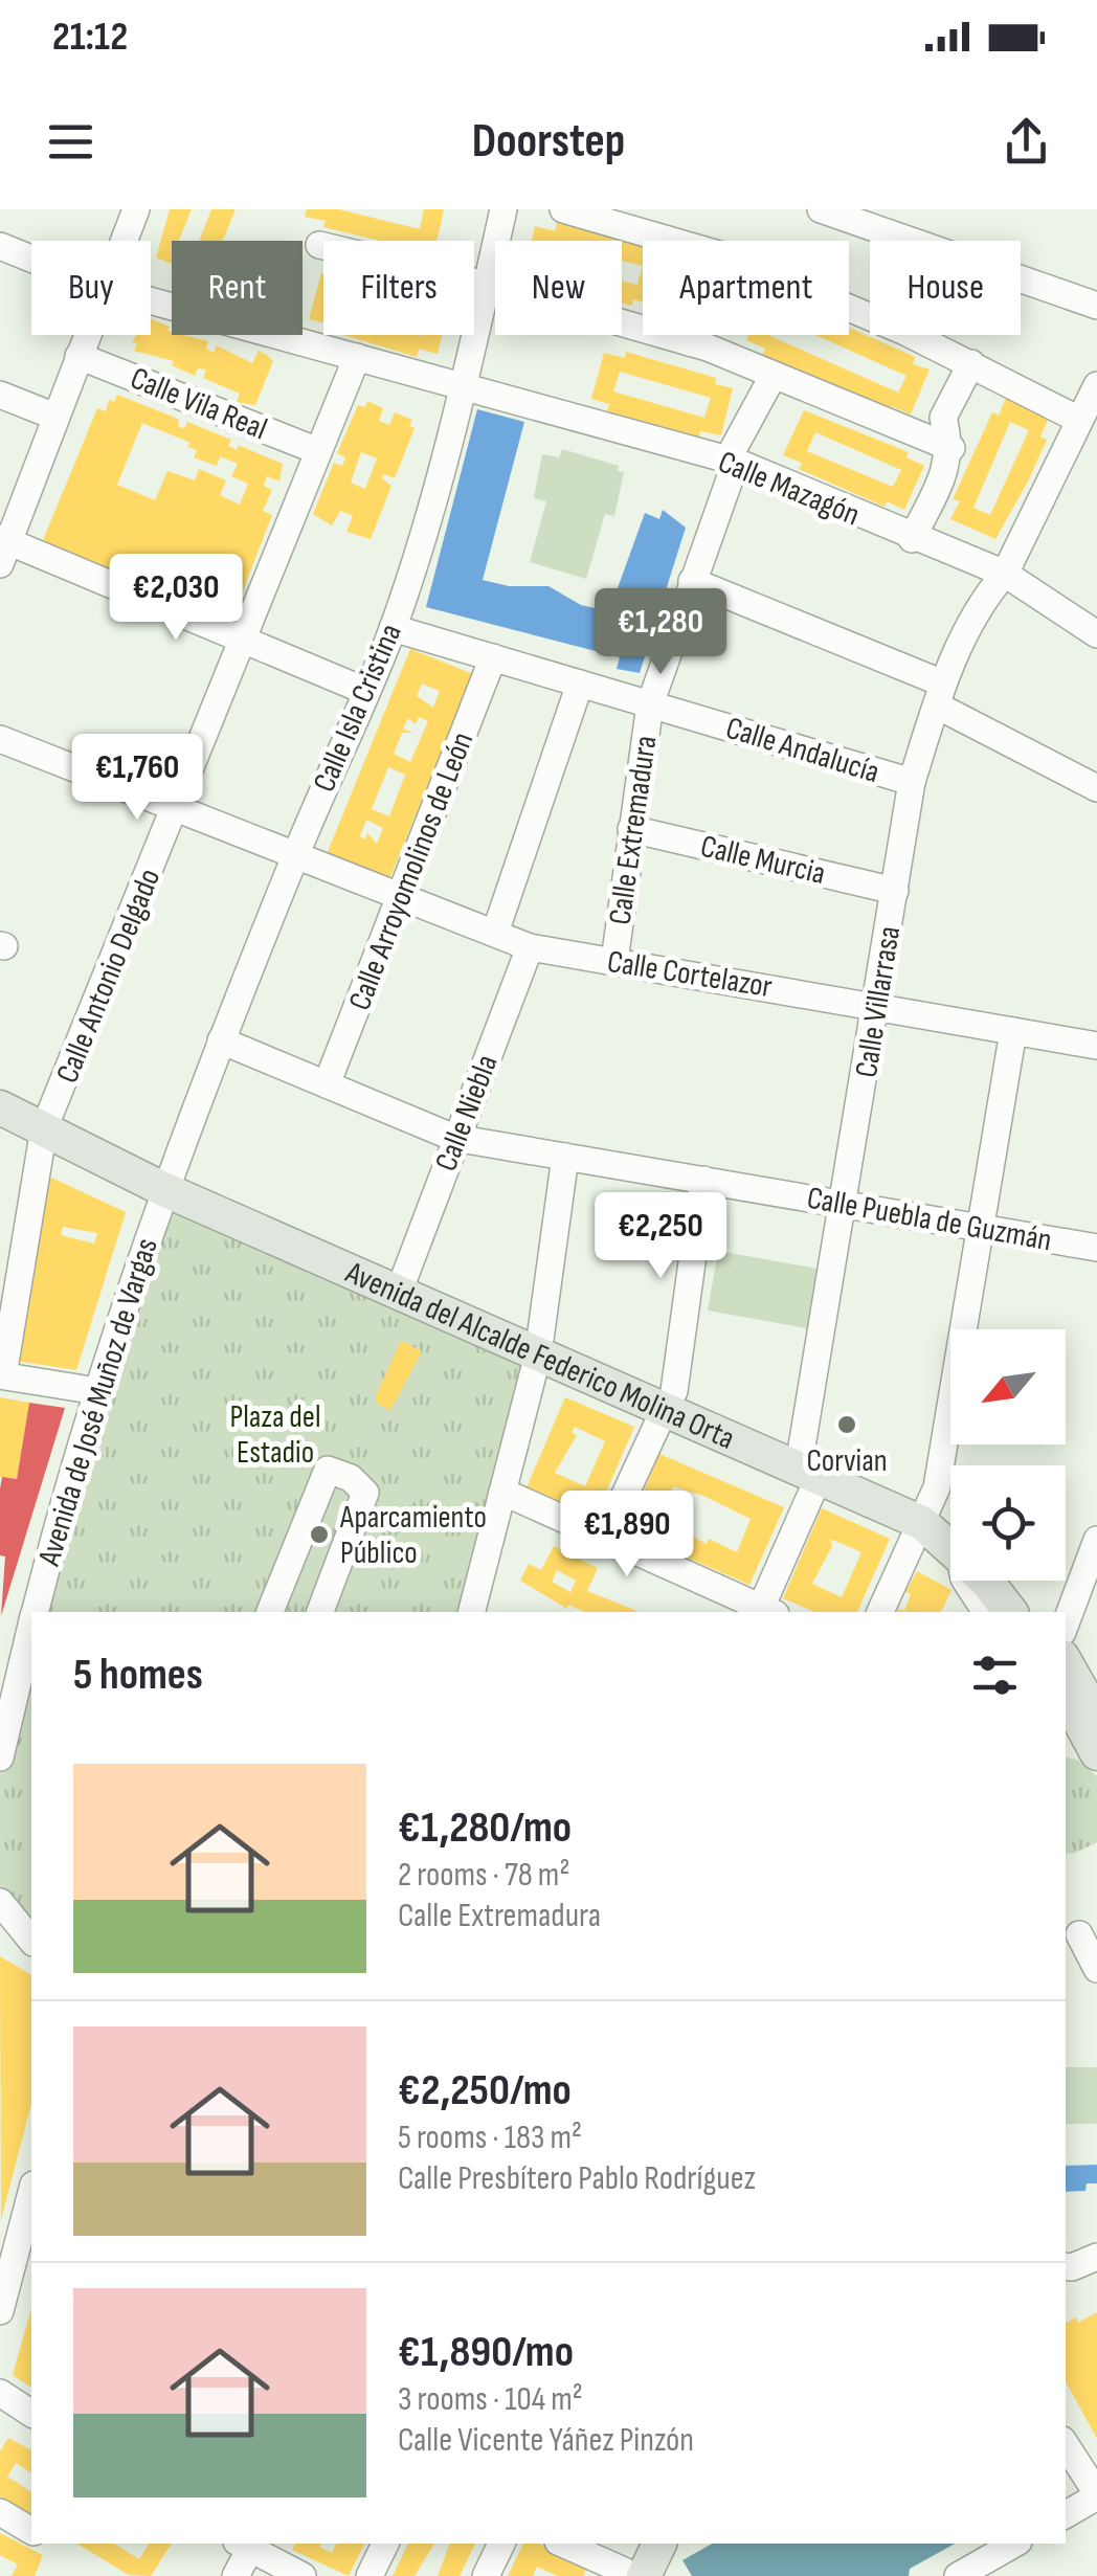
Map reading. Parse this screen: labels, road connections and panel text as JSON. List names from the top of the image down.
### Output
{
  "streets": {
    "main road": ["Avenida del Alcalde Federico Molina Orta"],
    "street": [
      "Calle Vila Real",
      "Calle Mazagón",
      "Calle Isla Cristina",
      "Calle Andalucía",
      "Calle Extremadura",
      "Calle Murcia",
      "Calle Arroyomolinos de León",
      "Calle Cortelazor",
      "Calle Antonio Delgado",
      "Calle Villarrasa",
      "Calle Niebla",
      "Calle Puebla de Guzmán",
      "Avenida de José Muñoz de Vargas"
    ]
  },
  "crossings": [
    ["Calle Vila Real", "Calle Antonio Delgado"],
    ["Calle Mazagón", "Calle Isla Cristina"],
    ["Calle Mazagón", "Calle Extremadura"],
    ["Calle Mazagón", "Calle Antonio Delgado"],
    ["Calle Mazagón", "Calle Villarrasa"],
    ["Calle Isla Cristina", "Calle Andalucía"],
    ["Calle Isla Cristina", "Calle Cortelazor"],
    ["Calle Isla Cristina", "Calle Puebla de Guzmán"],
    ["Calle Isla Cristina", "Avenida del Alcalde Federico Molina Orta"],
    ["Calle Isla Cristina", "Avenida de José Muñoz de Vargas"],
    ["Calle Andalucía", "Calle Extremadura"],
    ["Calle Andalucía", "Calle Arroyomolinos de León"],
    ["Calle Andalucía", "Calle Villarrasa"],
    ["Calle Extremadura", "Calle Murcia"],
    ["Calle Extremadura", "Calle Cortelazor"],
    ["Calle Murcia", "Calle Villarrasa"],
    ["Calle Arroyomolinos de León", "Calle Cortelazor"],
    ["Calle Arroyomolinos de León", "Calle Puebla de Guzmán"],
    ["Calle Cortelazor", "Calle Antonio Delgado"],
    ["Calle Cortelazor", "Calle Villarrasa"],
    ["Calle Cortelazor", "Calle Niebla"],
    ["Calle Antonio Delgado", "Avenida del Alcalde Federico Molina Orta"],
    ["Calle Villarrasa", "Calle Puebla de Guzmán"],
    ["Calle Villarrasa", "Avenida del Alcalde Federico Molina Orta"],
    ["Calle Niebla", "Calle Puebla de Guzmán"],
    ["Calle Niebla", "Avenida del Alcalde Federico Molina Orta"],
    ["Avenida del Alcalde Federico Molina Orta", "Avenida de José Muñoz de Vargas"]
  ],
  "parks": ["Plaza del Estadio"],
  "places": ["Corvian", "Aparcamiento Público"],
  "north": "bottom left",
  "page": {
    "status": "21:12",
    "header": "Doorstep",
    "chip": [
      "Buy",
      "Rent",
      "Filters",
      "New",
      "Apartment",
      "House"
    ],
    "price": [
      "€2,030",
      "€1,280",
      "€1,760",
      "€2,250",
      "€1,890"
    ],
    "heading": "5 homes",
    "list": [
      {
        "name": "€1,280/mo",
        "note": "2 rooms · 78 m² · Calle Extremadura"
      },
      {
        "name": "€2,250/mo",
        "note": "5 rooms · 183 m² · Calle Presbítero Pablo Rodríguez"
      },
      {
        "name": "€1,890/mo",
        "note": "3 rooms · 104 m² · Calle Vicente Yáñez Pinzón"
      }
    ]
  }
}
